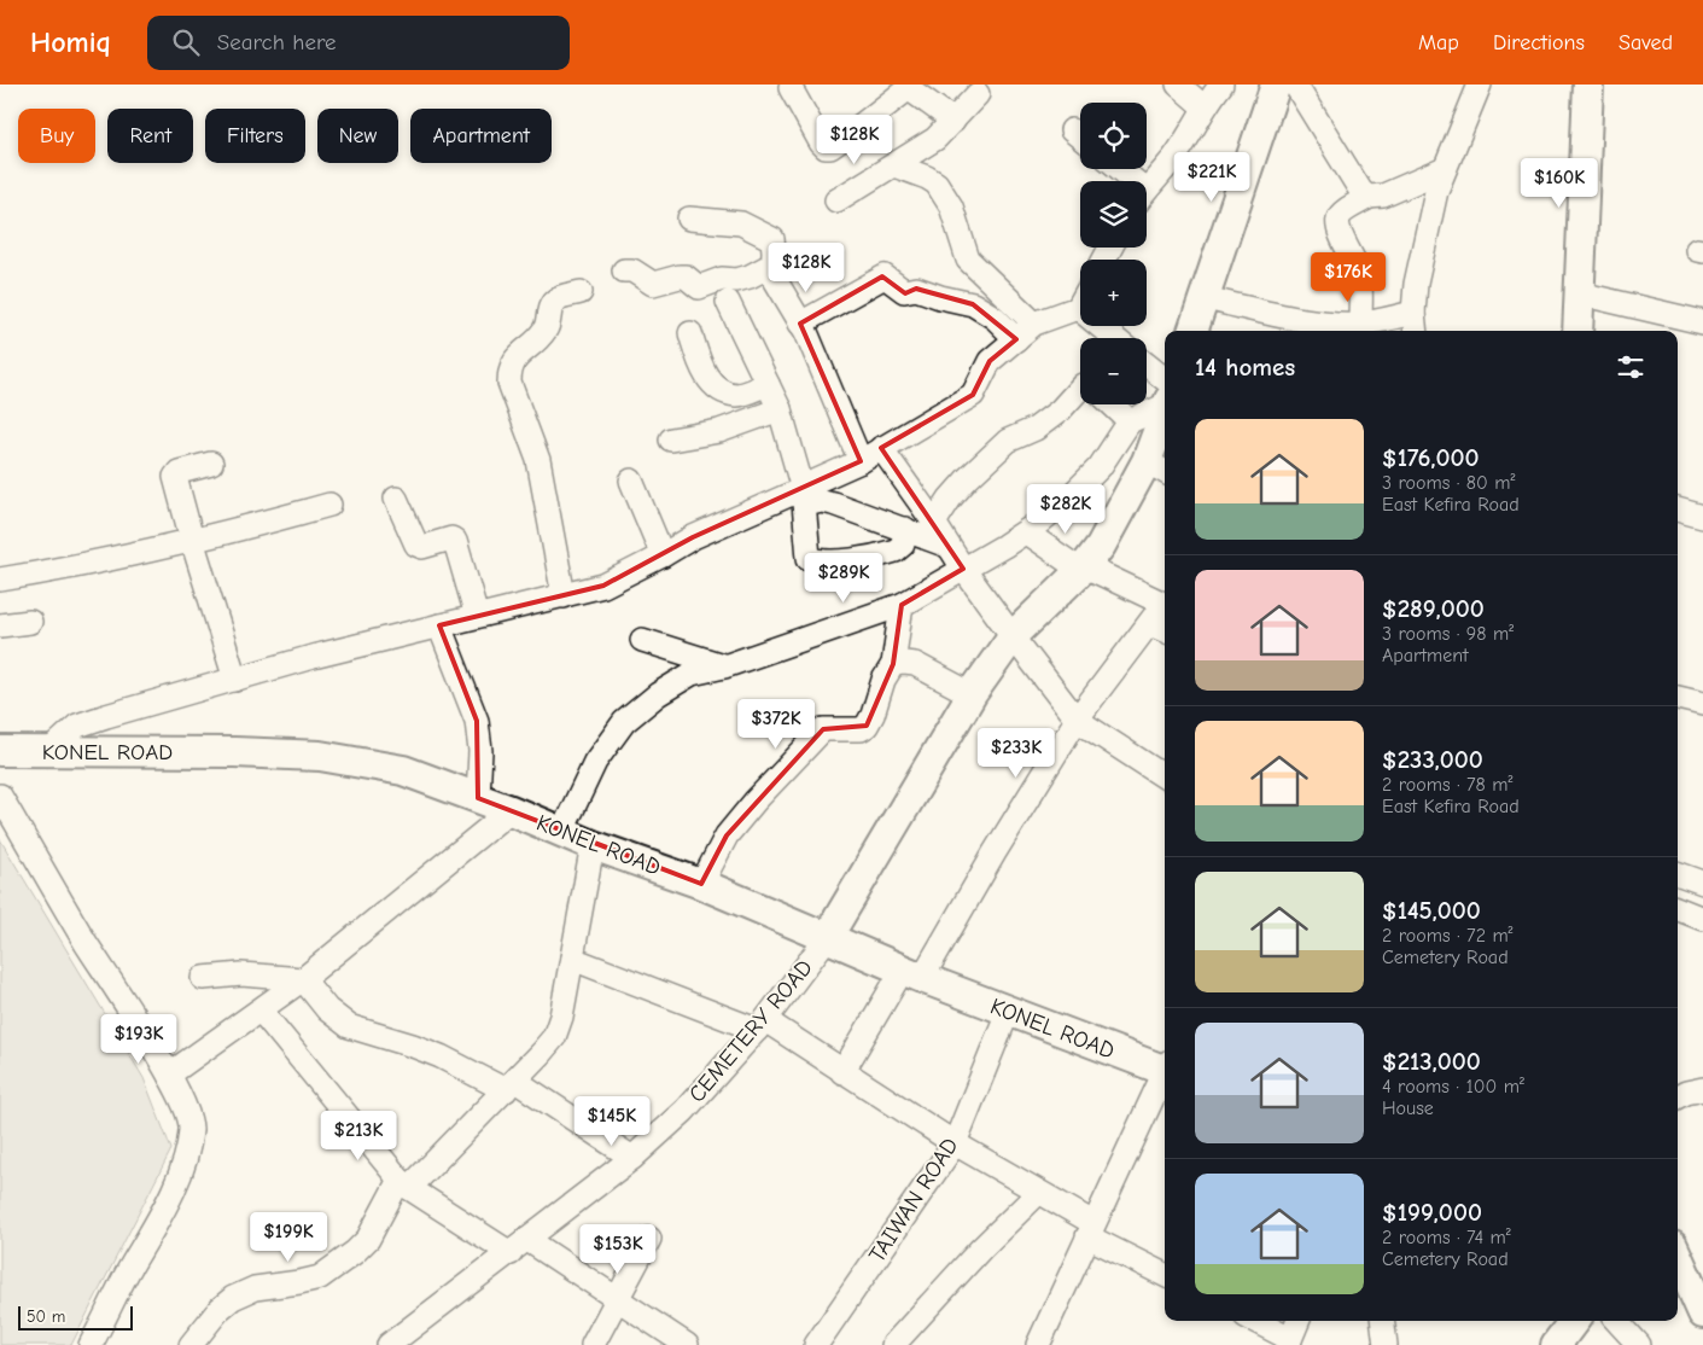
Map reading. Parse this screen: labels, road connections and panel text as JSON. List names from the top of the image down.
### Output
{
  "streets": {
    "main road": ["KONEL ROAD"],
    "street": ["CEMETERY ROAD", "TAIWAN ROAD"]
  },
  "crossings": [
    ["KONEL ROAD", "CEMETERY ROAD"],
    ["KONEL ROAD", "TAIWAN ROAD"]
  ],
  "scale_bar": "50 m",
  "page": {
    "header": "Homiq",
    "search": "Search here",
    "nav": ["Map", "Directions", "Saved"],
    "map_buttons": ["+", "−"],
    "chip": [
      "Buy",
      "Rent",
      "Filters",
      "New",
      "Apartment"
    ],
    "price": [
      "$128K",
      "$221K",
      "$160K",
      "$128K",
      "$176K",
      "$282K",
      "$289K",
      "$372K",
      "$233K",
      "$193K",
      "$145K",
      "$213K",
      "$199K",
      "$153K"
    ],
    "heading": "14 homes",
    "list": [
      {
        "name": "$176,000",
        "note": "3 rooms · 80 m² · East Kefira Road"
      },
      {
        "name": "$289,000",
        "note": "3 rooms · 98 m² · Apartment"
      },
      {
        "name": "$233,000",
        "note": "2 rooms · 78 m² · East Kefira Road"
      },
      {
        "name": "$145,000",
        "note": "2 rooms · 72 m² · Cemetery Road"
      },
      {
        "name": "$213,000",
        "note": "4 rooms · 100 m² · House"
      },
      {
        "name": "$199,000",
        "note": "2 rooms · 74 m² · Cemetery Road"
      }
    ],
    "scale": "50 m"
  }
}
